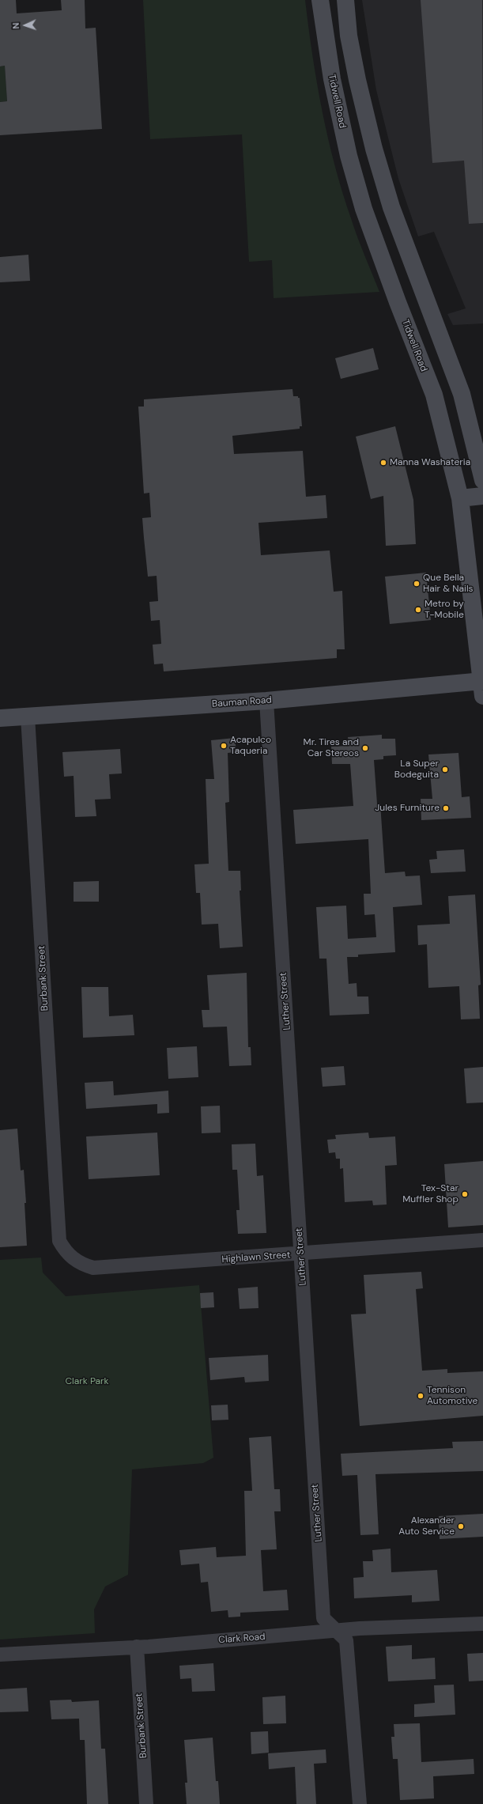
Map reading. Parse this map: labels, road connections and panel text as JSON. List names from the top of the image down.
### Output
{
  "streets": {
    "main road": ["Tidwell Road", "Bauman Road"],
    "street": [
      "Burbank Street",
      "Luther Street",
      "Highlawn Street",
      "Clark Road"
    ]
  },
  "crossings": [
    ["Tidwell Road", "Bauman Road"],
    ["Bauman Road", "Burbank Street"],
    ["Bauman Road", "Luther Street"],
    ["Burbank Street", "Highlawn Street"],
    ["Burbank Street", "Clark Road"],
    ["Luther Street", "Highlawn Street"],
    ["Luther Street", "Clark Road"]
  ],
  "parks": ["Clark Park"],
  "places": [
    "Manna Washateria",
    "Que Bella Hair & Nails",
    "Metro by T-Mobile",
    "Acapulco Taqueria",
    "Mr. Tires and Car Stereos",
    "La Super Bodeguita",
    "Jules Furniture",
    "Tex-Star Muffler Shop",
    "Tennison Automotive",
    "Alexander Auto Service"
  ],
  "north": "left"
}
